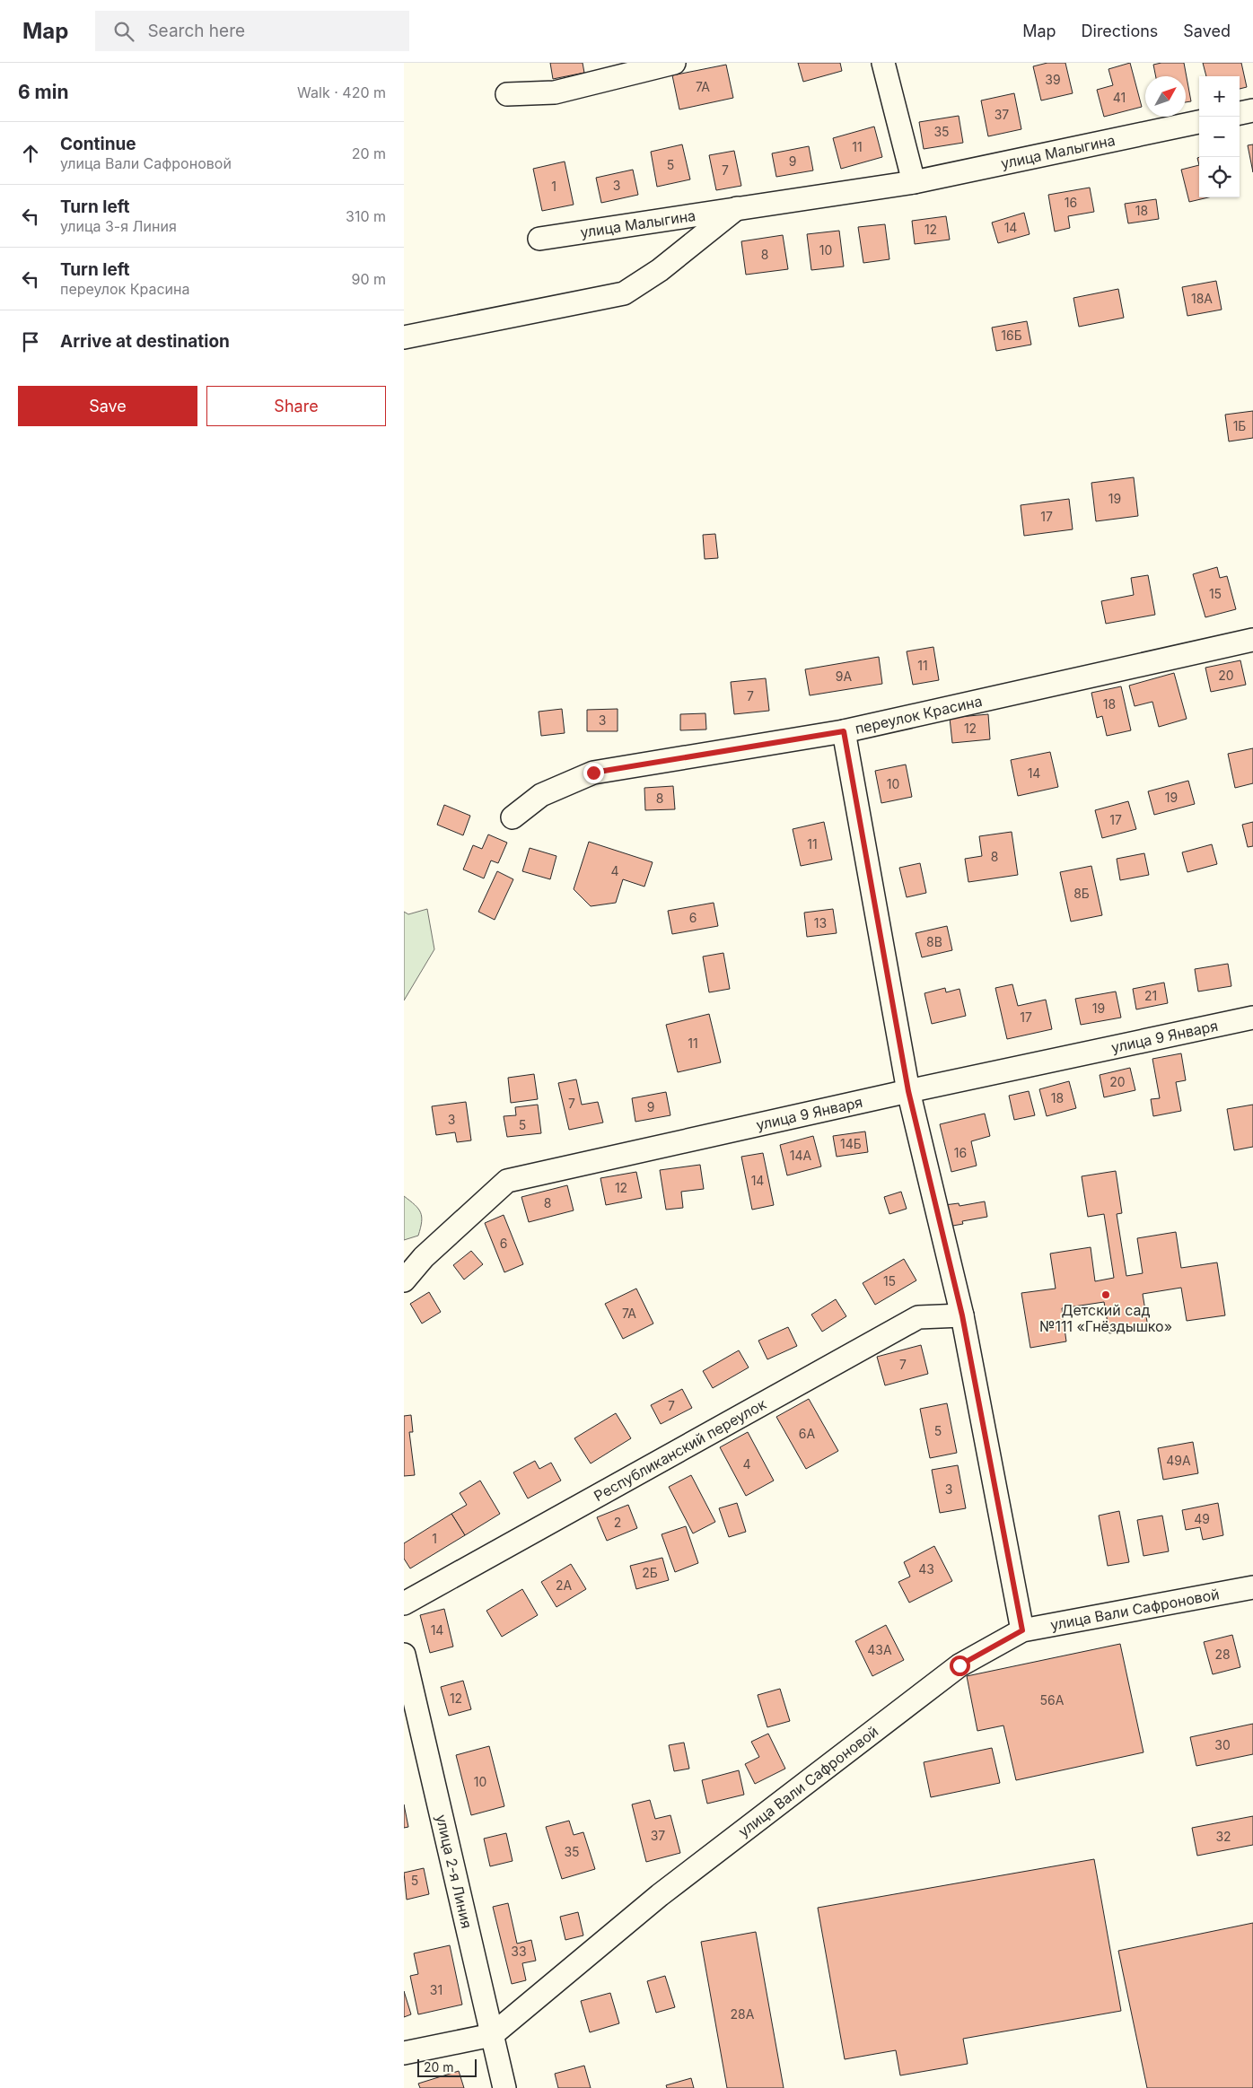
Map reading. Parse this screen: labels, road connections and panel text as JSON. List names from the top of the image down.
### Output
{
  "streets": {
    "street": [
      "улица Малыгина",
      "переулок Красина",
      "улица 9 Января",
      "Республиканский переулок",
      "улица Вали Сафроновой",
      "улица 2-я Линия"
    ]
  },
  "crossings": [
    ["улица Вали Сафроновой", "улица 2-я Линия"]
  ],
  "places": ["Детский сад №111 «Гнёздышко»"],
  "house_numbers": [
    "39",
    "7А",
    "41",
    "37",
    "35",
    "11",
    "9",
    "5",
    "7",
    "3",
    "1",
    "16",
    "18",
    "14",
    "12",
    "10",
    "8",
    "18А",
    "16Б",
    "1Б",
    "19",
    "17",
    "15",
    "11",
    "20",
    "9А",
    "7",
    "18",
    "3",
    "12",
    "14",
    "10",
    "19",
    "8",
    "17",
    "11",
    "8",
    "4",
    "8Б",
    "6",
    "13",
    "8В",
    "21",
    "19",
    "17",
    "11",
    "20",
    "18",
    "7",
    "9",
    "3",
    "5",
    "14Б",
    "16",
    "14А",
    "14",
    "12",
    "8",
    "6",
    "15",
    "7А",
    "7",
    "7",
    "5",
    "6А",
    "49А",
    "4",
    "3",
    "49",
    "2",
    "1",
    "43",
    "2Б",
    "2А",
    "14",
    "43А",
    "28",
    "12",
    "56А",
    "30",
    "10",
    "37",
    "32",
    "35",
    "5",
    "33",
    "31",
    "28А"
  ],
  "scale_bar": "20 m",
  "north": "top right",
  "page": {
    "header": "Map",
    "search": "Search here",
    "nav": ["Map", "Directions", "Saved"],
    "heading": ["6 min", "Walk · 420 m"],
    "map_buttons": ["+", "−"],
    "list": [
      ["Continue", "улица Вали Сафроновой", "20 m"],
      ["Turn left", "улица 3-я Линия", "310 m"],
      ["Turn left", "переулок Красина", "90 m"],
      "Arrive at destination"
    ],
    "buttons": ["Save", "Share"],
    "scale": "20 m"
  }
}
